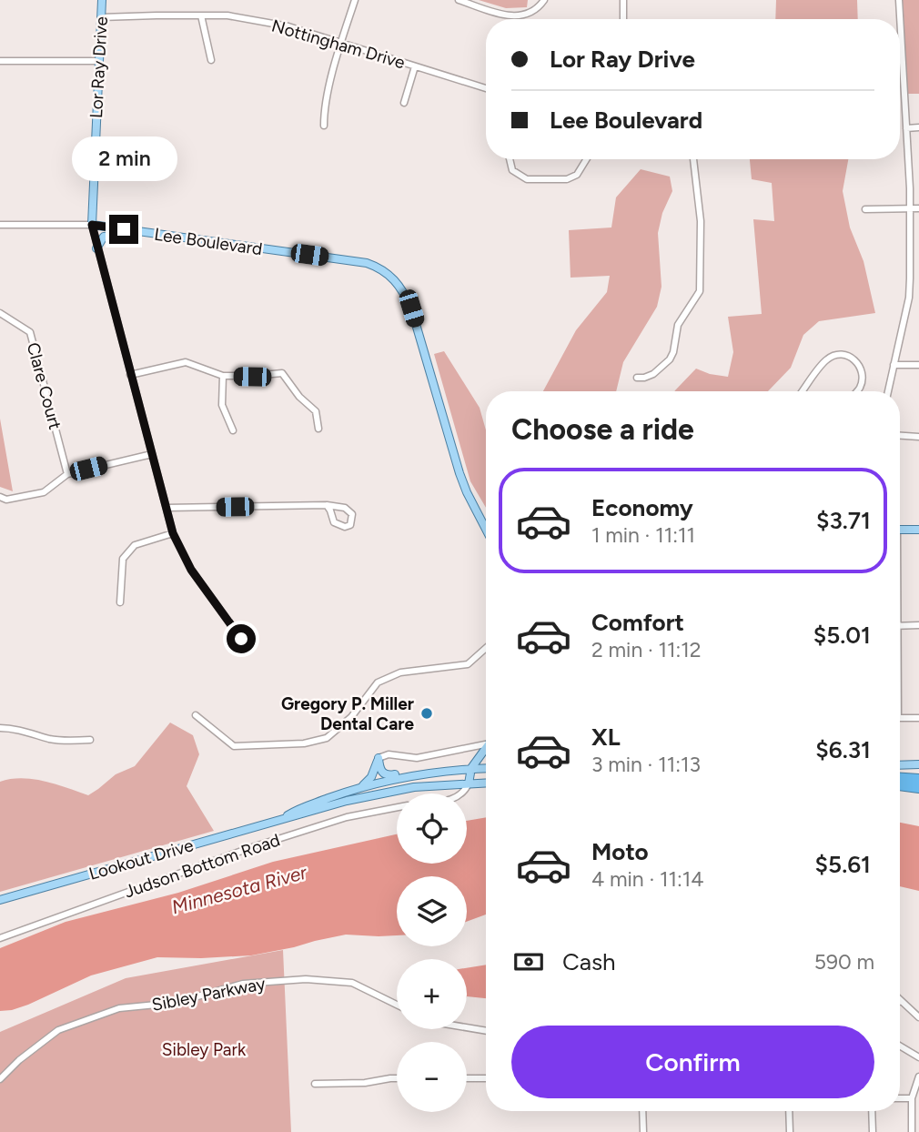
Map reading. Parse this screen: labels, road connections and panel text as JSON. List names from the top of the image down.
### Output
{
  "streets": {
    "main road": ["Lor Ray Drive", "Lee Boulevard", "Lookout Drive"],
    "street": [
      "Nottingham Drive",
      "Clare Court",
      "Judson Bottom Road",
      "Sibley Parkway"
    ]
  },
  "crossings": [
    ["Nottingham Drive", "Lor Ray Drive"],
    ["Lor Ray Drive", "Lee Boulevard"]
  ],
  "water": ["Minnesota River"],
  "parks": ["Sibley Park"],
  "places": ["Gregory P. Miller Dental Care"],
  "page": {
    "banner": ["Lor Ray Drive", "Lee Boulevard"],
    "bubble": "2 min",
    "heading": "Choose a ride",
    "list": [
      {
        "name": "Economy",
        "note": "1 min · 11:11",
        "value": "$3.71"
      },
      {
        "name": "Comfort",
        "note": "2 min · 11:12",
        "value": "$5.01"
      },
      {
        "name": "XL",
        "note": "3 min · 11:13",
        "value": "$6.31"
      },
      {
        "name": "Moto",
        "note": "4 min · 11:14",
        "value": "$5.61"
      }
    ],
    "map_buttons": ["+", "−"],
    "pay": ["Cash", "590 m"],
    "buttons": "Confirm"
  }
}
